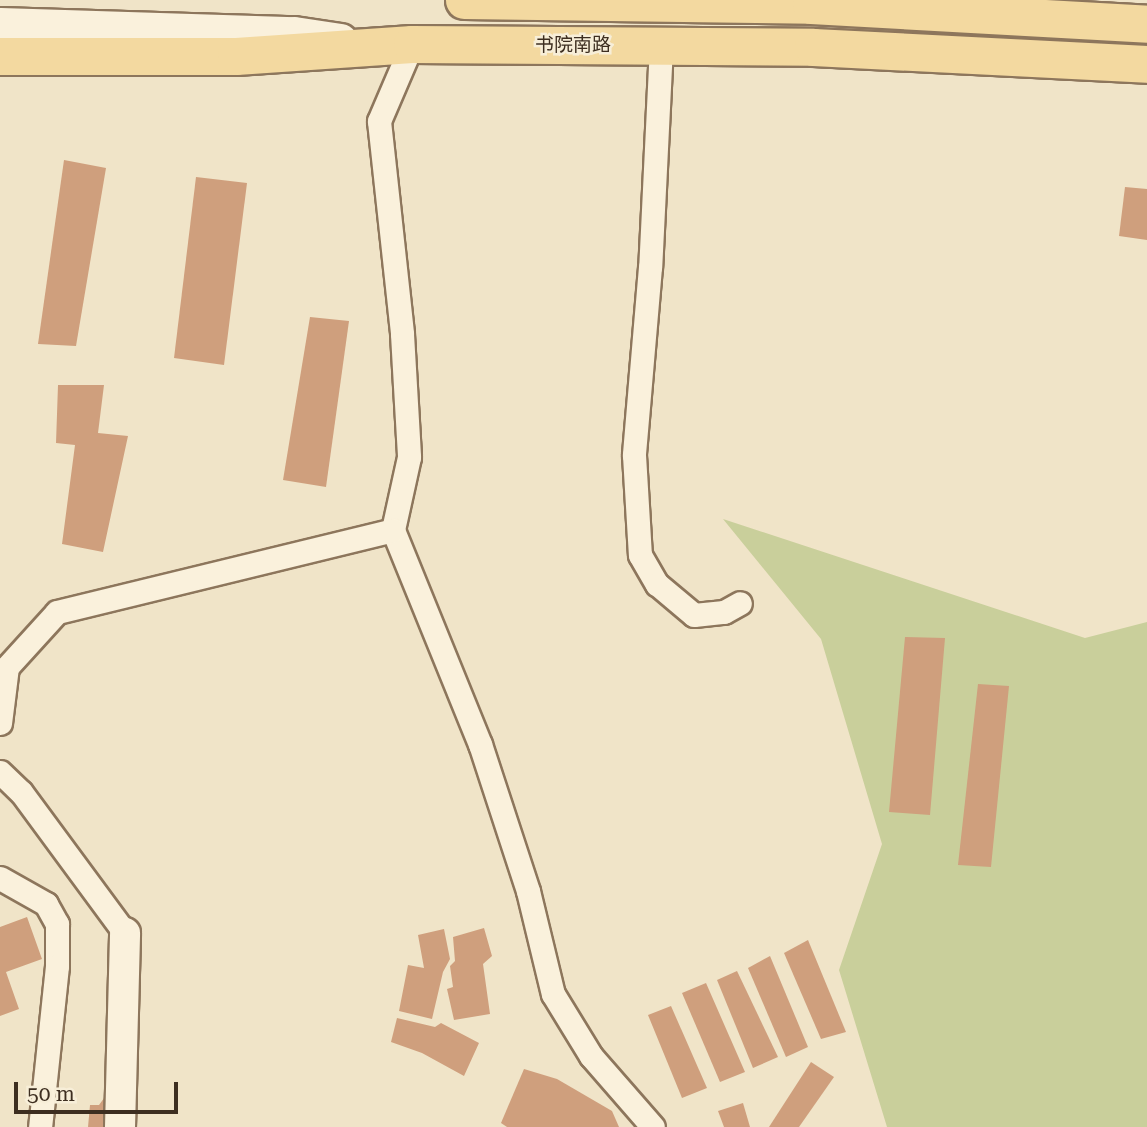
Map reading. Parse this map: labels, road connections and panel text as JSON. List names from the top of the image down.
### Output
{
  "streets": {
    "main road": ["书院南路"]
  },
  "scale_bar": "50 m"
}
